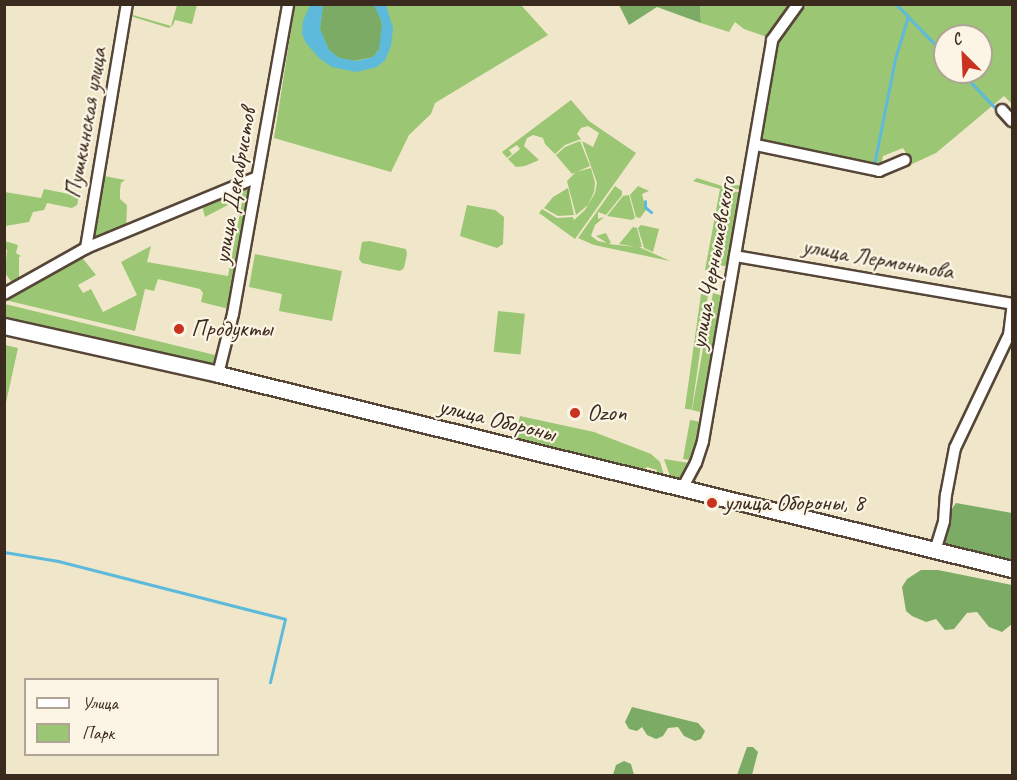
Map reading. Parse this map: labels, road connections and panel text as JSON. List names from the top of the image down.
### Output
{
  "streets": {
    "street": [
      "Пушкинская улица",
      "улица Декабристов",
      "улица Лермонтова",
      "улица Чернышевского",
      "улица Обороны"
    ]
  },
  "crossings": [
    ["улица Декабристов", "улица Обороны"],
    ["улица Лермонтова", "улица Чернышевского"],
    ["улица Чернышевского", "улица Обороны"]
  ],
  "places": ["Продукты", "Ozon", "улица Обороны, 8"],
  "legend": ["Улица", "Парк"],
  "north": "top left"
}
